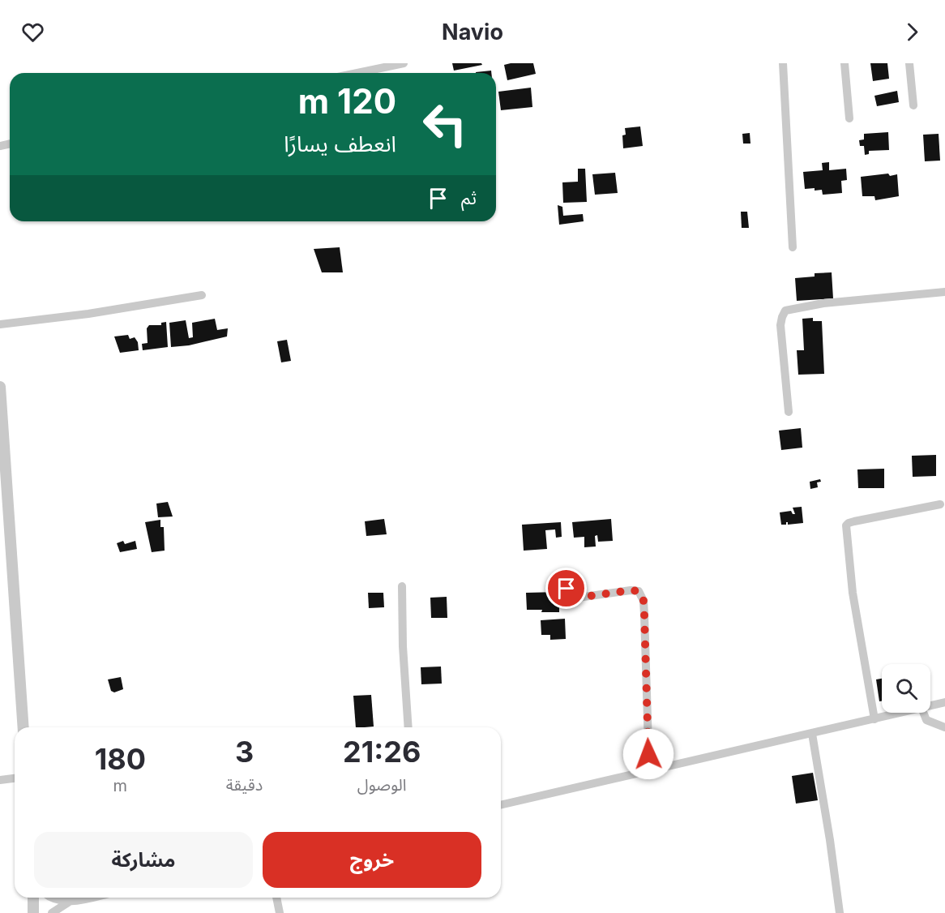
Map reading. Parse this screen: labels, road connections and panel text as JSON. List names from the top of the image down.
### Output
{
  "page": {
    "header": "Navio",
    "turn": ["120 m", "انعطف يسارًا"],
    "then": "ثم",
    "eta": [
      "21:26",
      "الوصول",
      "3",
      "دقيقة",
      "180",
      "m"
    ],
    "buttons": ["خروج", "مشاركة"]
  }
}
